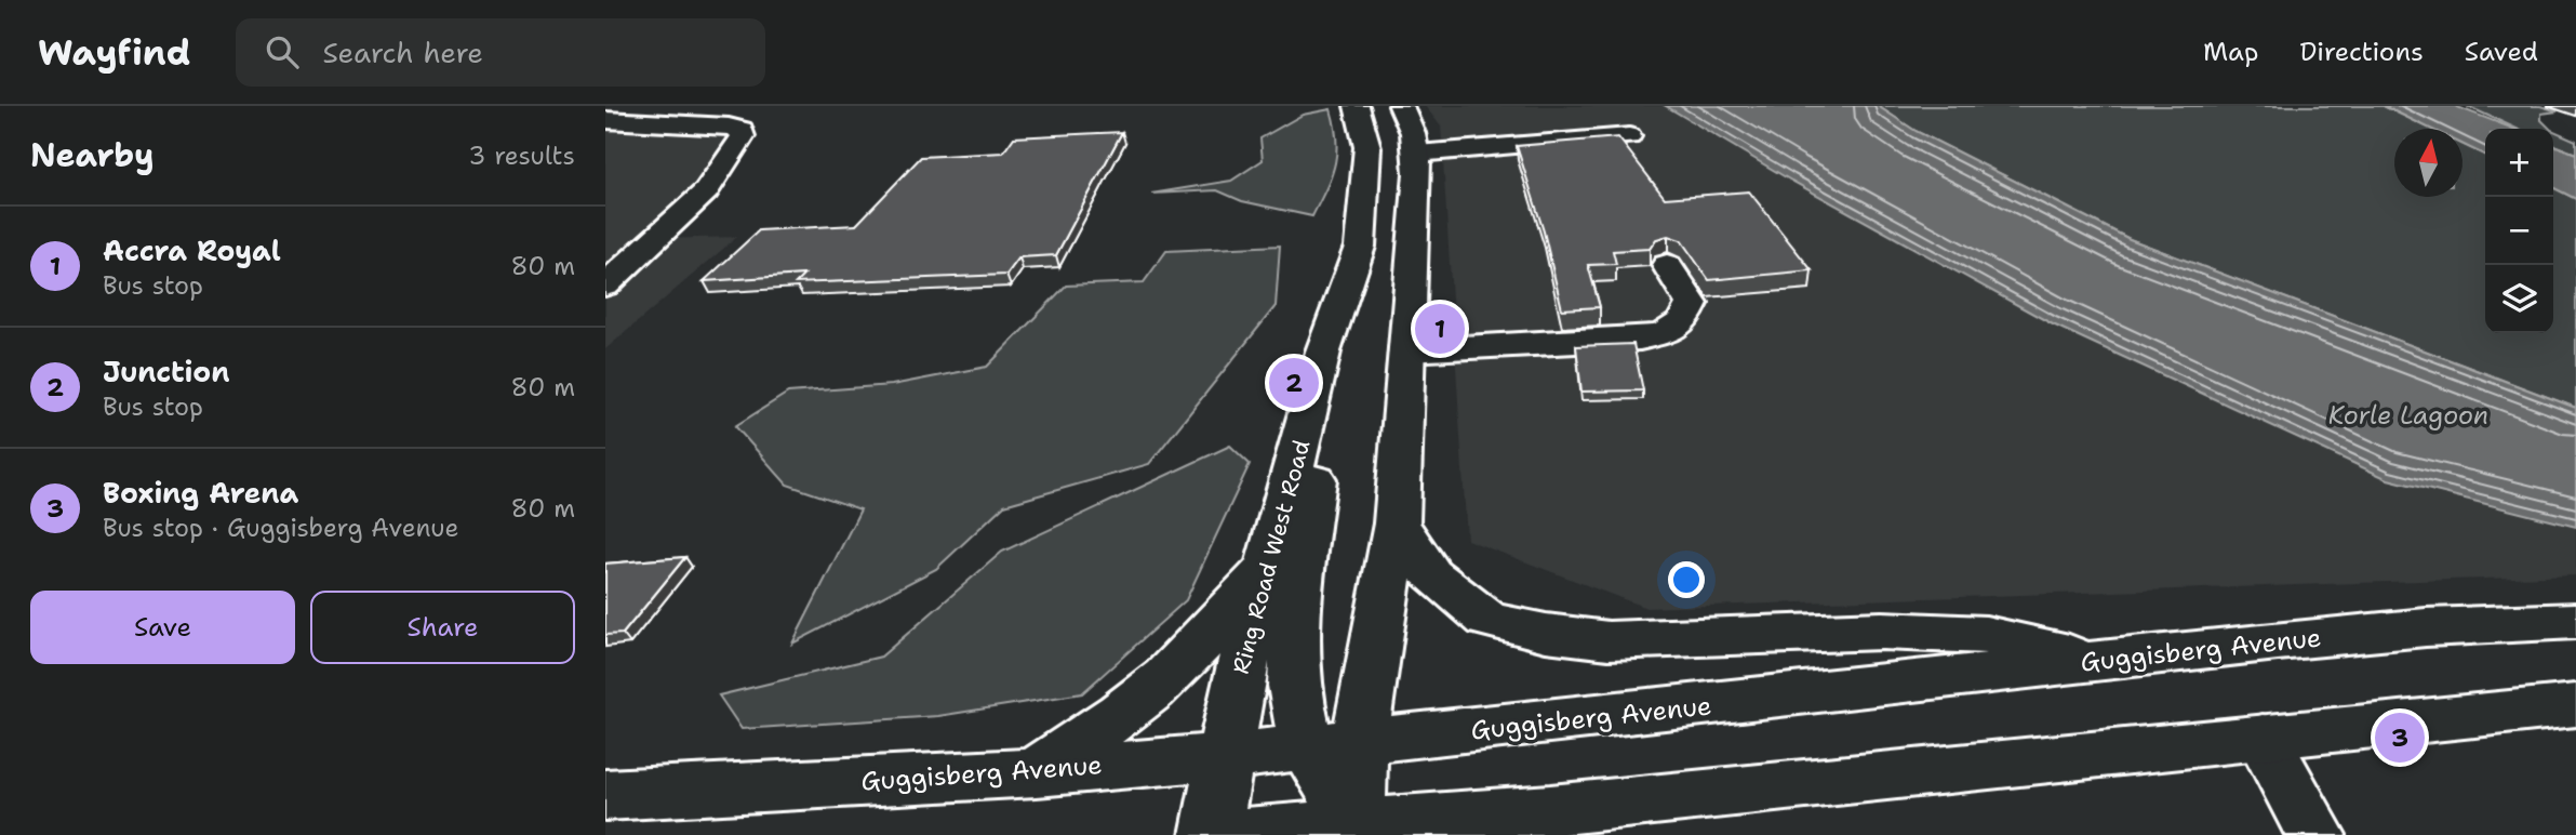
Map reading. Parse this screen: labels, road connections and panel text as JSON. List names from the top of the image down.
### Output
{
  "streets": {
    "main road": ["Ring Road West Road", "Guggisberg Avenue"]
  },
  "crossings": [
    ["Ring Road West Road", "Guggisberg Avenue"]
  ],
  "water": ["Korle Lagoon"],
  "north": "top",
  "page": {
    "header": "Wayfind",
    "search": "Search here",
    "nav": ["Map", "Directions", "Saved"],
    "heading": ["Nearby", "3 results"],
    "map_buttons": ["+", "−"],
    "list": [
      {
        "mark": "1",
        "name": "Accra Royal",
        "note": "Bus stop",
        "value": "80 m"
      },
      {
        "mark": "2",
        "name": "Junction",
        "note": "Bus stop",
        "value": "80 m"
      },
      {
        "mark": "3",
        "name": "Boxing Arena",
        "note": "Bus stop · Guggisberg Avenue",
        "value": "80 m"
      }
    ],
    "pins": ["1", "2", "3"],
    "buttons": ["Save", "Share"]
  }
}
